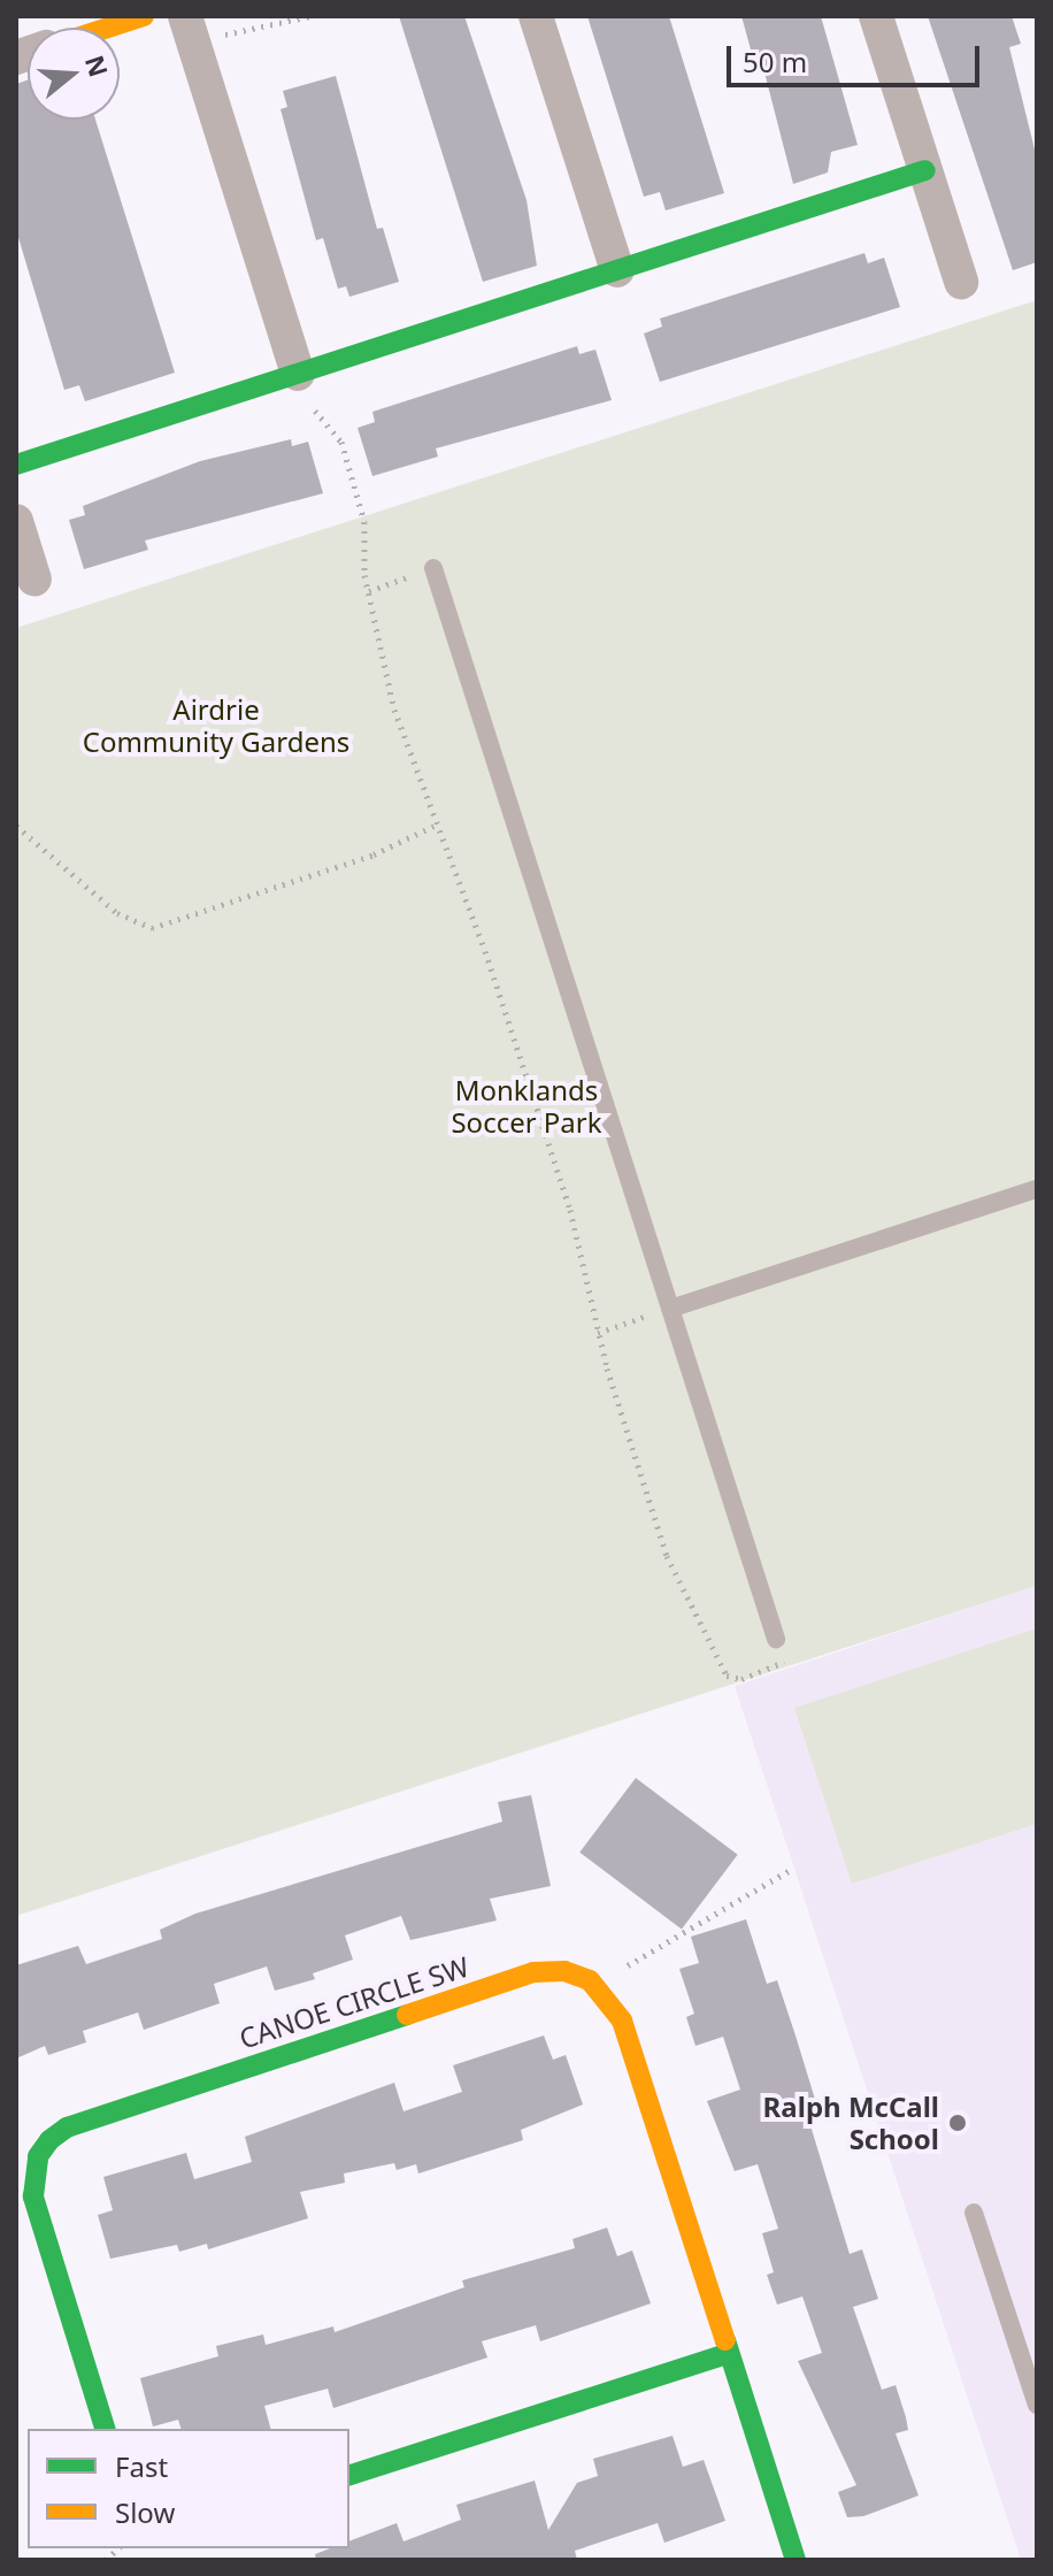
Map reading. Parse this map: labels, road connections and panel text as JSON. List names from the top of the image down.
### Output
{
  "streets": {
    "street": ["CANOE CIRCLE SW"]
  },
  "parks": ["Airdrie Community Gardens", "Monklands Soccer Park"],
  "places": ["Ralph McCall School"],
  "legend": ["Fast", "Slow"],
  "scale_bar": "50 m",
  "north": "right"
}
